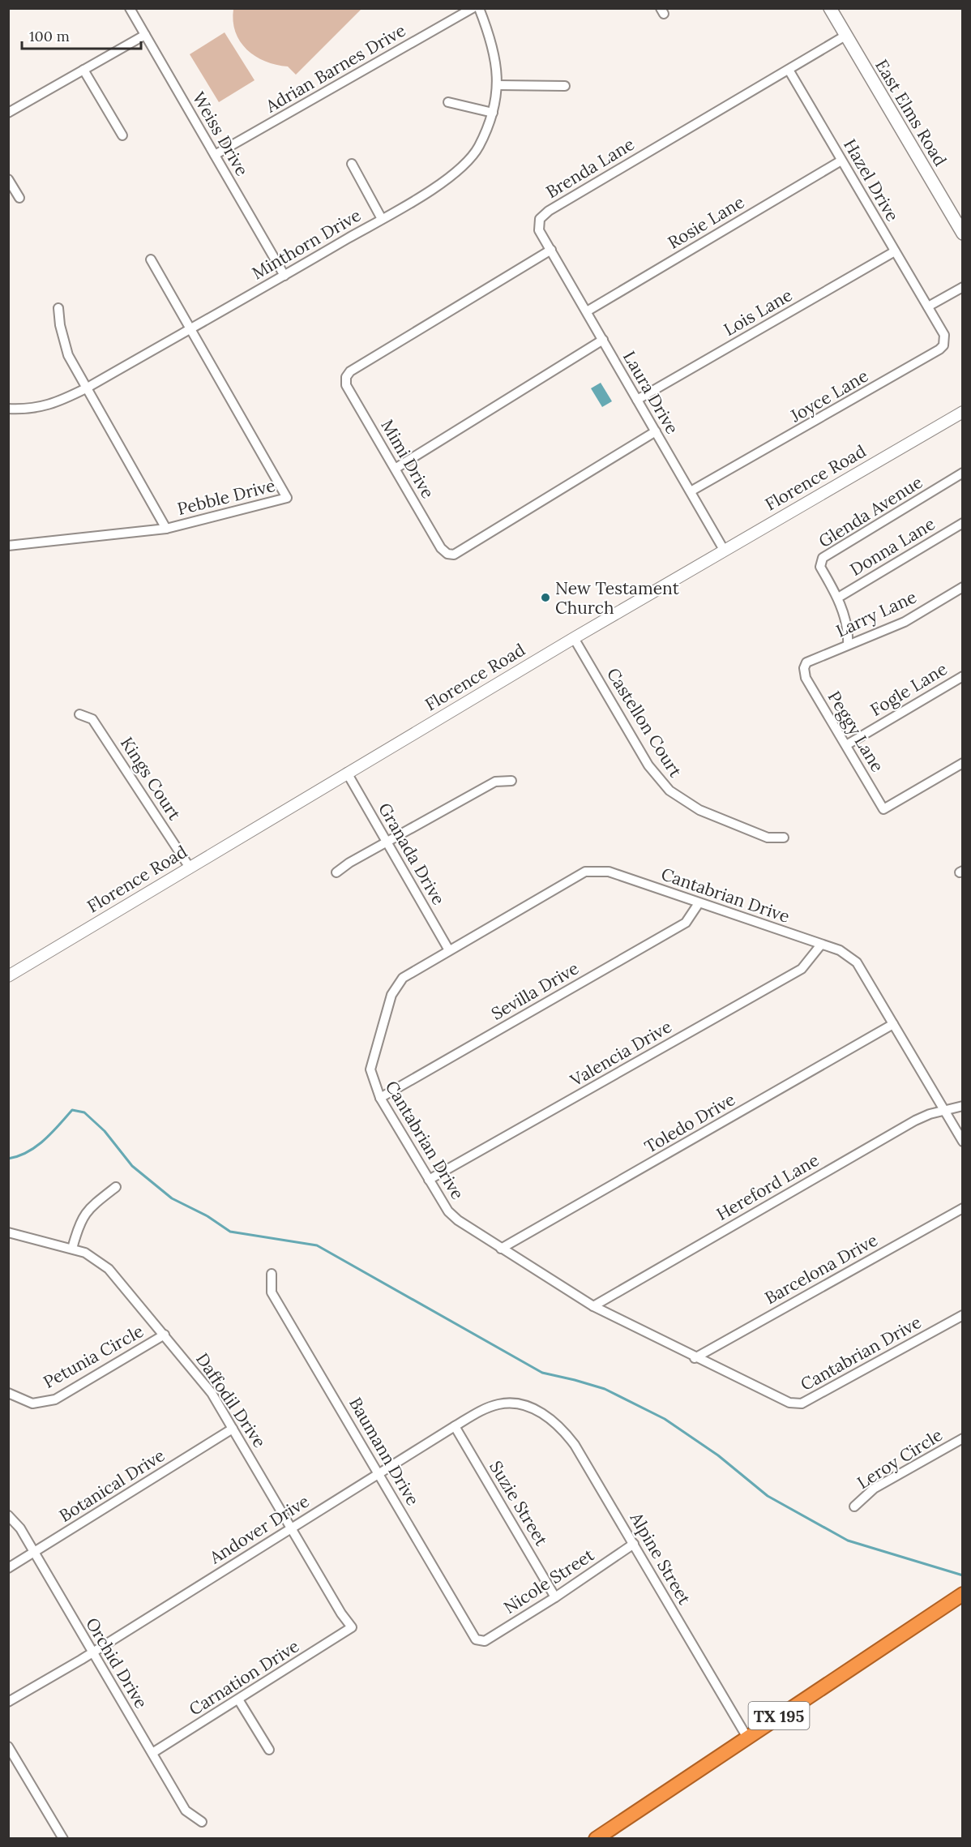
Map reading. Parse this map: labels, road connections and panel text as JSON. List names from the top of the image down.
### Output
{
  "streets": {
    "highway": ["TX 195"],
    "main road": ["East Elms Road"],
    "street": [
      "Adrian Barnes Drive",
      "Weiss Drive",
      "Brenda Lane",
      "Hazel Drive",
      "Rosie Lane",
      "Minthorn Drive",
      "Lois Lane",
      "Laura Drive",
      "Joyce Lane",
      "Mimi Drive",
      "Florence Road",
      "Pebble Drive",
      "Glenda Avenue",
      "Donna Lane",
      "Larry Lane",
      "Fogle Lane",
      "Castellon Court",
      "Peggy Lane",
      "Kings Court",
      "Granada Drive",
      "Cantabrian Drive",
      "Sevilla Drive",
      "Valencia Drive",
      "Toledo Drive",
      "Hereford Lane",
      "Barcelona Drive",
      "Petunia Circle",
      "Daffodil Drive",
      "Baumann Drive",
      "Leroy Circle",
      "Botanical Drive",
      "Suzie Street",
      "Andover Drive",
      "Alpine Street",
      "Nicole Street",
      "Orchid Drive",
      "Carnation Drive"
    ]
  },
  "crossings": [
    ["Adrian Barnes Drive", "Weiss Drive"],
    ["East Elms Road", "Brenda Lane"],
    ["Weiss Drive", "Minthorn Drive"],
    ["Brenda Lane", "Hazel Drive"],
    ["Brenda Lane", "Laura Drive"],
    ["Brenda Lane", "Mimi Drive"],
    ["Hazel Drive", "Rosie Lane"],
    ["Hazel Drive", "Lois Lane"],
    ["Hazel Drive", "Joyce Lane"],
    ["Rosie Lane", "Laura Drive"],
    ["Minthorn Drive", "Pebble Drive"],
    ["Lois Lane", "Laura Drive"],
    ["Laura Drive", "Joyce Lane"],
    ["Laura Drive", "Mimi Drive"],
    ["Laura Drive", "Florence Road"],
    ["Florence Road", "Castellon Court"],
    ["Florence Road", "Kings Court"],
    ["Florence Road", "Granada Drive"],
    ["Glenda Avenue", "Donna Lane"],
    ["Glenda Avenue", "Larry Lane"],
    ["Larry Lane", "Peggy Lane"],
    ["Fogle Lane", "Peggy Lane"],
    ["Granada Drive", "Cantabrian Drive"],
    ["Cantabrian Drive", "Sevilla Drive"],
    ["Cantabrian Drive", "Valencia Drive"],
    ["Cantabrian Drive", "Toledo Drive"],
    ["Cantabrian Drive", "Hereford Lane"],
    ["Cantabrian Drive", "Barcelona Drive"],
    ["Petunia Circle", "Daffodil Drive"],
    ["Daffodil Drive", "Botanical Drive"],
    ["Daffodil Drive", "Andover Drive"],
    ["Daffodil Drive", "Carnation Drive"],
    ["Baumann Drive", "Andover Drive"],
    ["Baumann Drive", "Nicole Street"],
    ["Botanical Drive", "Orchid Drive"],
    ["Suzie Street", "Andover Drive"],
    ["Suzie Street", "Nicole Street"],
    ["Andover Drive", "Alpine Street"],
    ["Andover Drive", "Orchid Drive"],
    ["Alpine Street", "Nicole Street"],
    ["Alpine Street", "TX 195"],
    ["Orchid Drive", "Carnation Drive"]
  ],
  "places": ["New Testament Church"],
  "scale_bar": "100 m"
}
